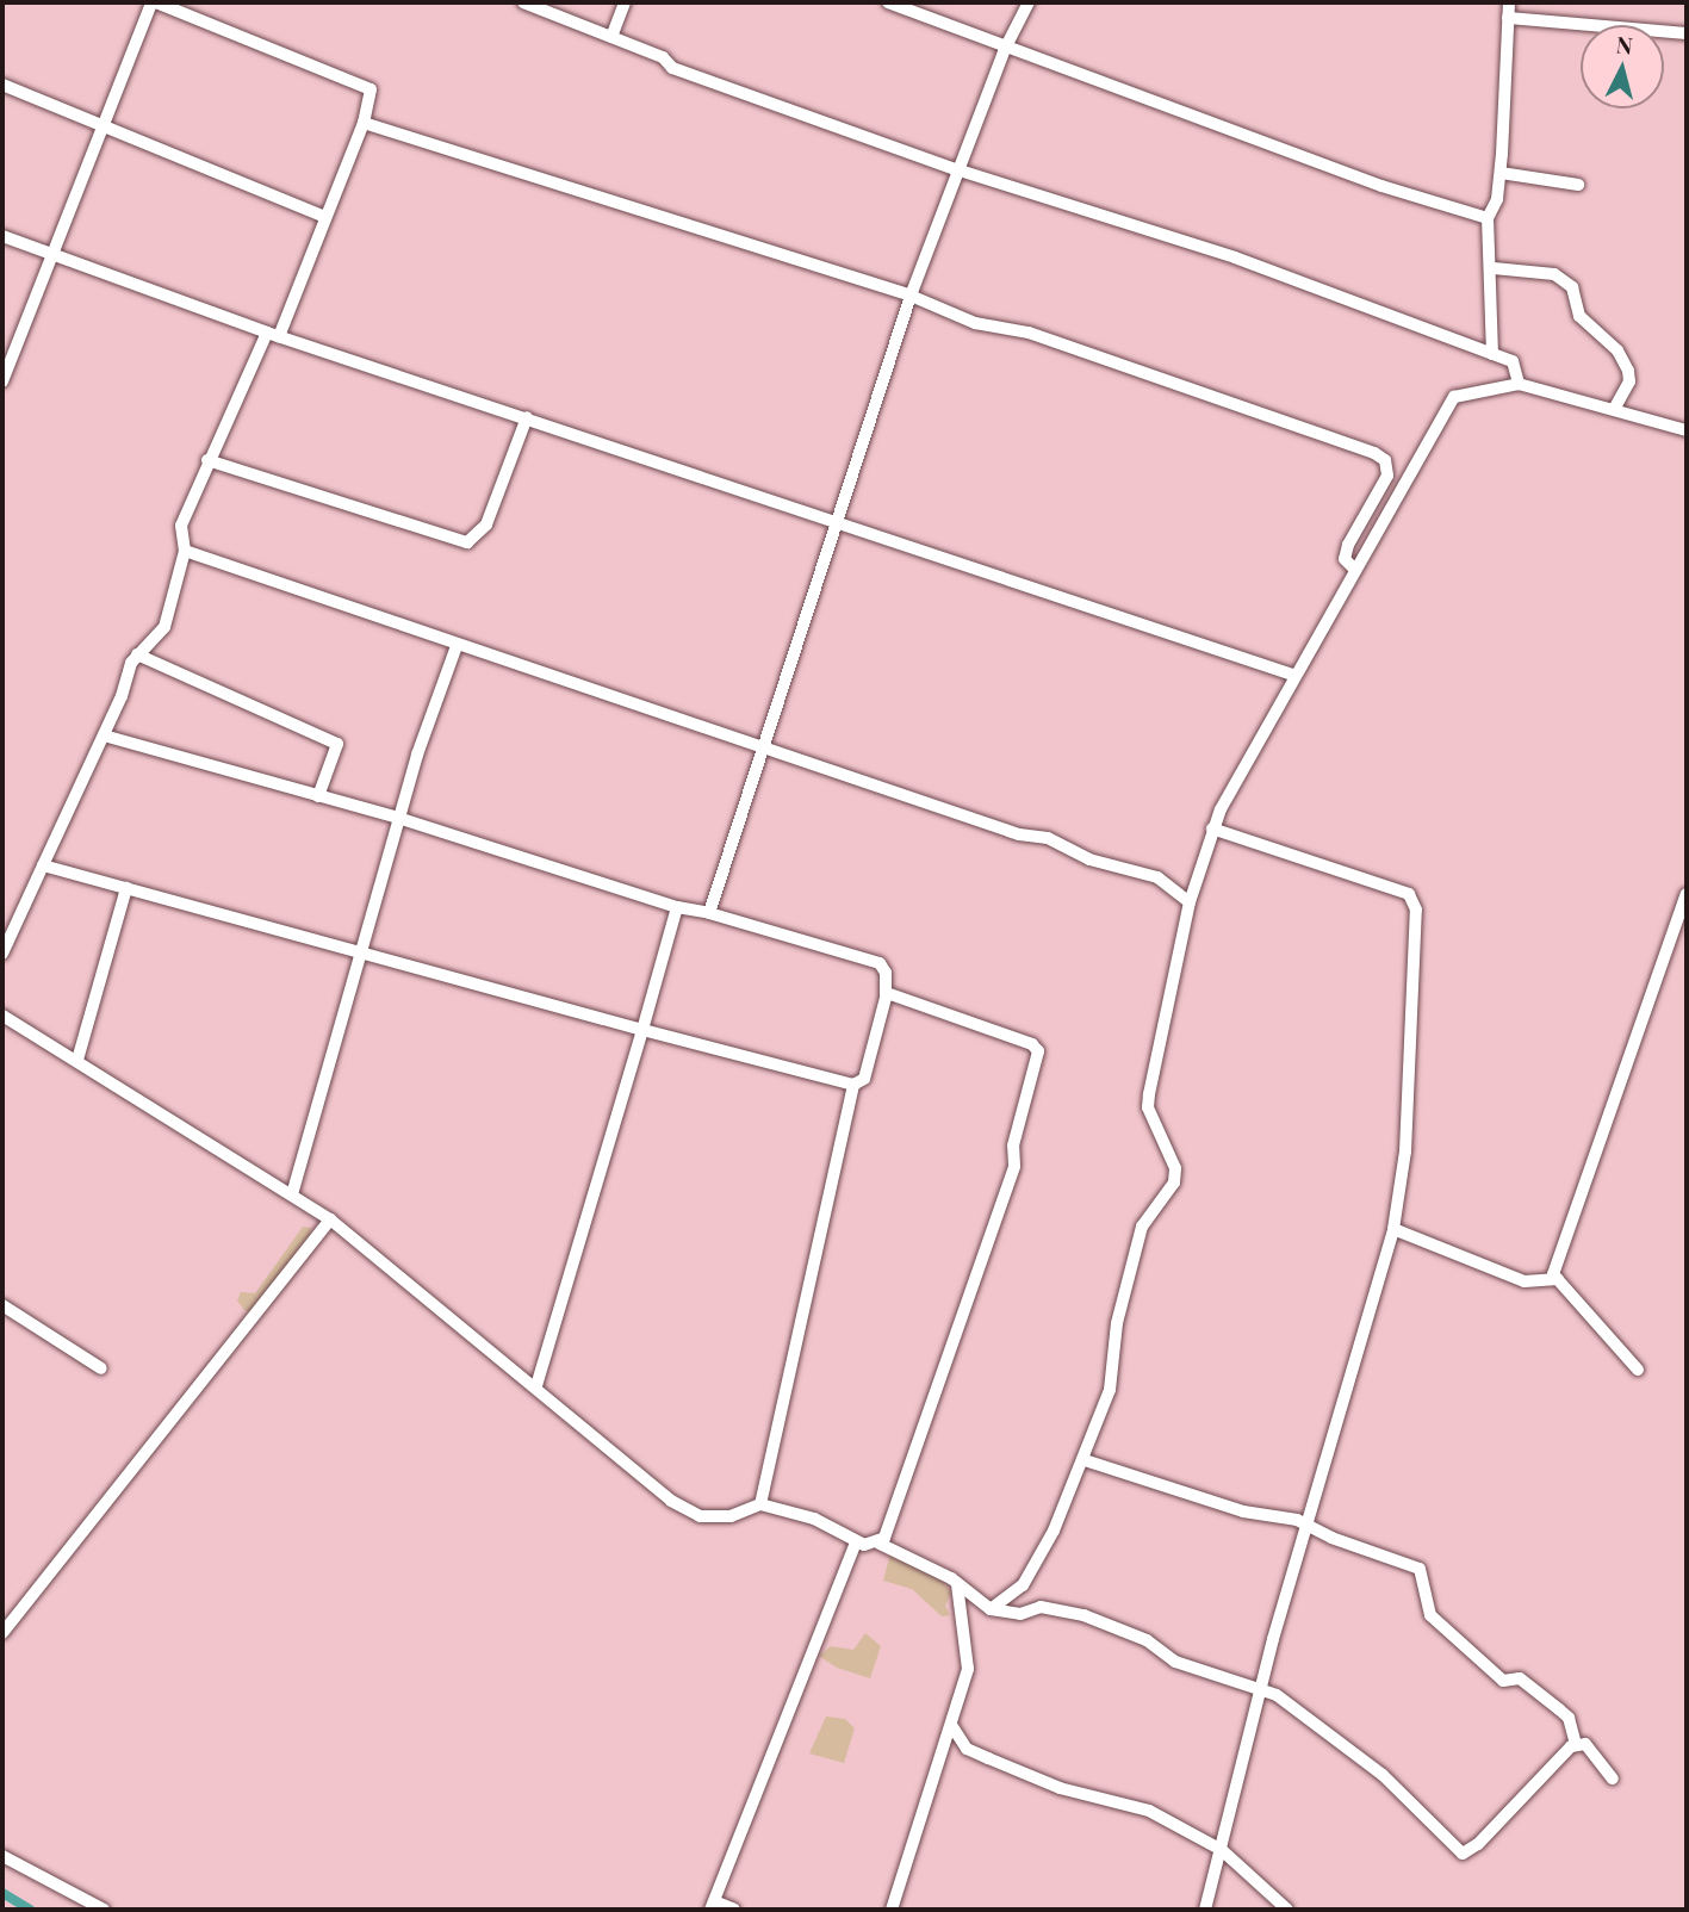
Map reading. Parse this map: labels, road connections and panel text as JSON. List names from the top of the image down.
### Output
{
  "north": "top"
}
